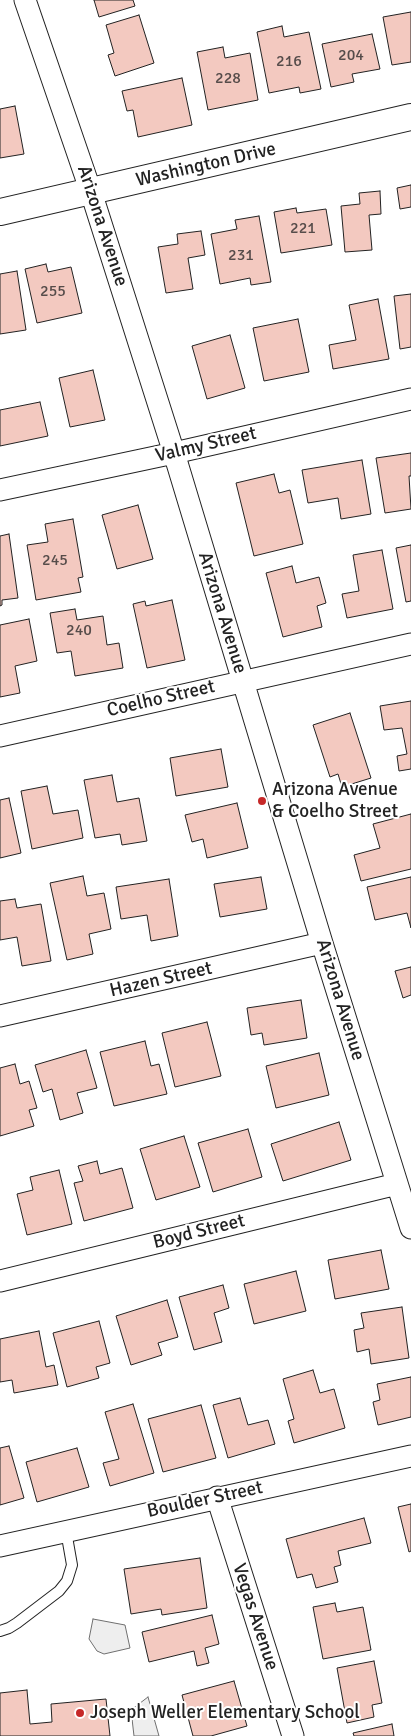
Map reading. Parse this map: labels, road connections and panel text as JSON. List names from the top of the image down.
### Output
{
  "streets": {
    "street": [
      "Washington Drive",
      "Arizona Avenue",
      "Valmy Street",
      "Coelho Street",
      "Hazen Street",
      "Boyd Street",
      "Boulder Street",
      "Vegas Avenue"
    ]
  },
  "crossings": [
    ["Washington Drive", "Arizona Avenue"],
    ["Arizona Avenue", "Valmy Street"],
    ["Arizona Avenue", "Coelho Street"],
    ["Arizona Avenue", "Hazen Street"],
    ["Arizona Avenue", "Boyd Street"],
    ["Boulder Street", "Vegas Avenue"]
  ],
  "places": ["Arizona Avenue & Coelho Street", "Joseph Weller Elementary School"],
  "house_numbers": [
    "204",
    "216",
    "228",
    "221",
    "231",
    "255",
    "245",
    "240"
  ]
}
